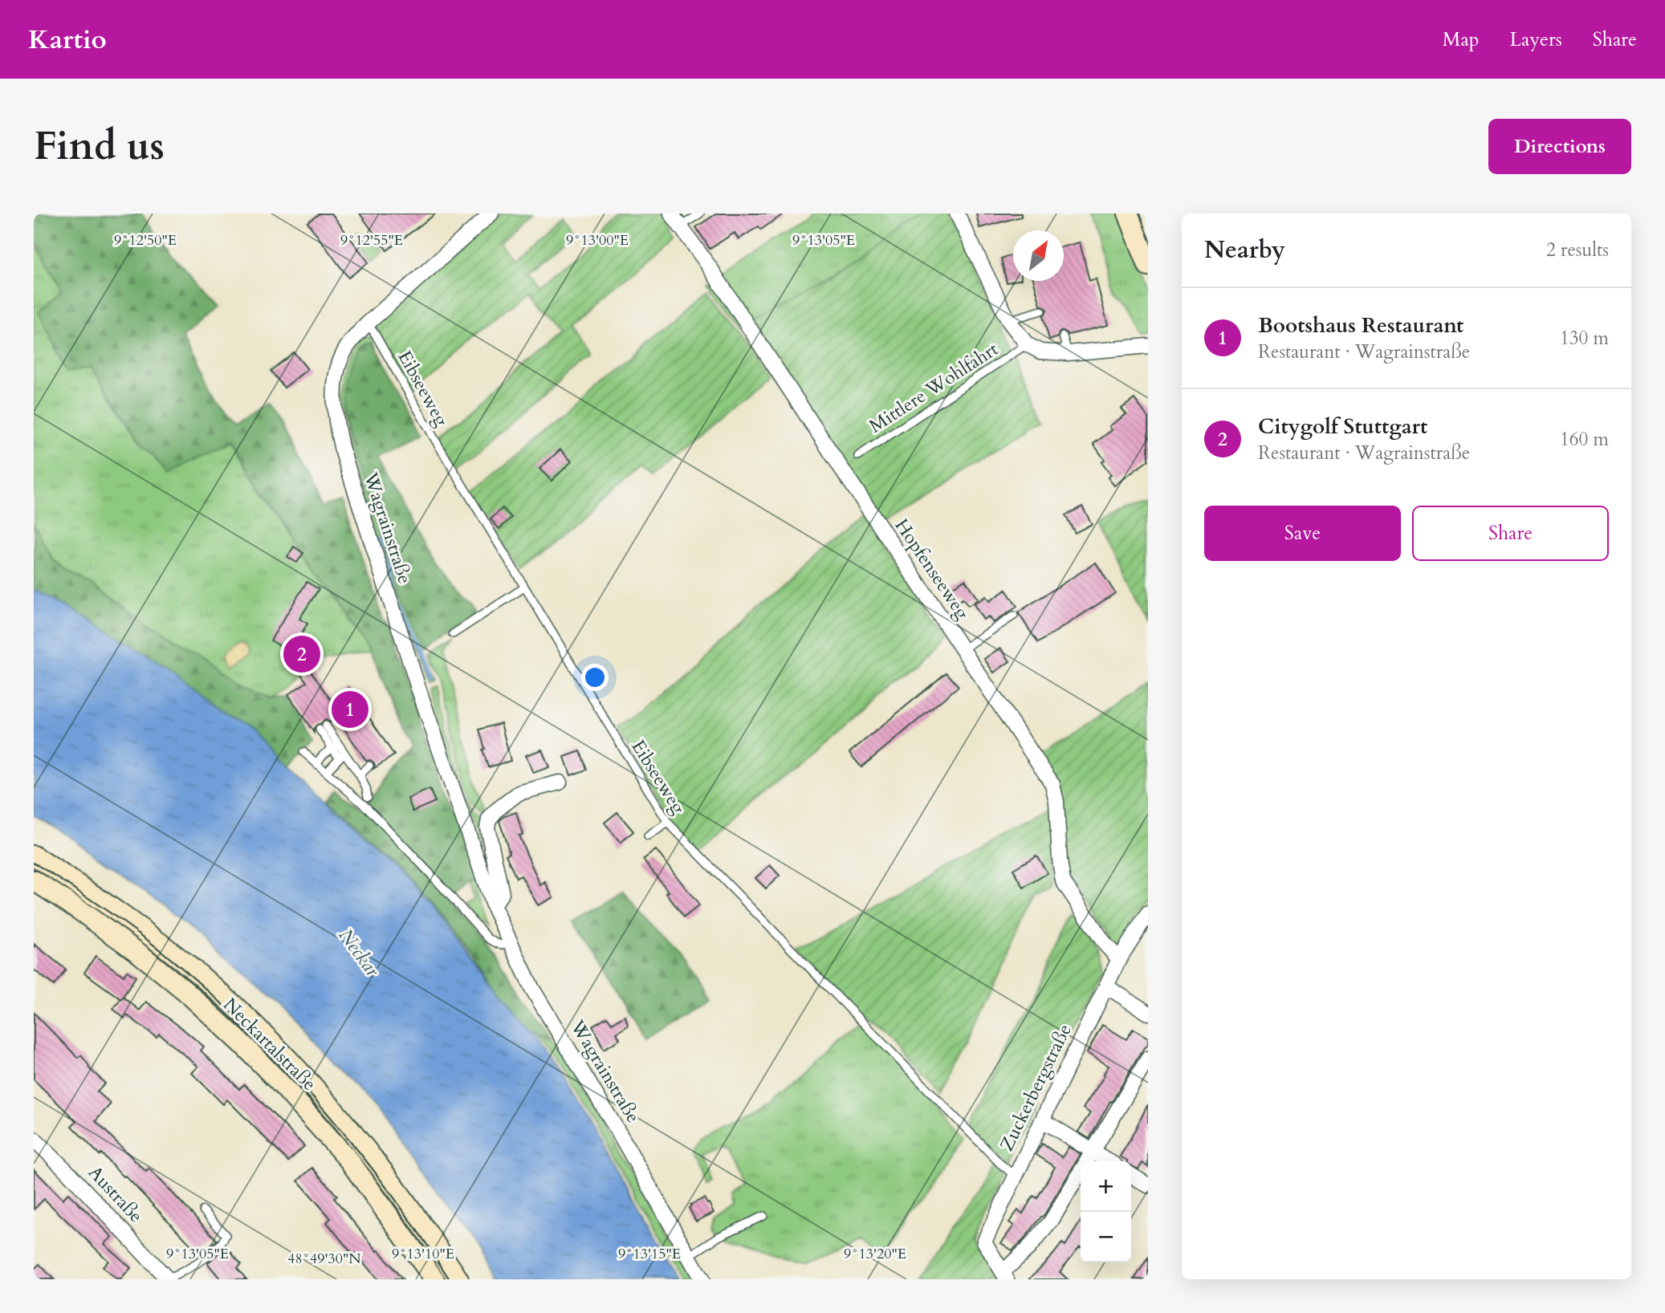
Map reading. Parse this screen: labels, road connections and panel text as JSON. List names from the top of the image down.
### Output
{
  "streets": {
    "main road": ["Neckartalstraße"],
    "street": [
      "Wagrainstraße",
      "Hopfenseeweg",
      "Zuckerbergstraße",
      "Austraße"
    ],
    "lane": ["Mittlere Wohlfahrt", "Eibseeweg"]
  },
  "crossings": [
    ["Eibseeweg", "Wagrainstraße"],
    ["Eibseeweg", "Zuckerbergstraße"],
    ["Hopfenseeweg", "Zuckerbergstraße"]
  ],
  "water": ["Neckar"],
  "north": "top right",
  "page": {
    "header": "Kartio",
    "nav": ["Map", "Layers", "Share"],
    "buttons": [
      "Directions",
      ["Save", "Share"]
    ],
    "title": "Find us",
    "heading": ["Nearby", "2 results"],
    "list": [
      {
        "mark": "1",
        "name": "Bootshaus Restaurant",
        "note": "Restaurant · Wagrainstraße",
        "value": "130 m"
      },
      {
        "mark": "2",
        "name": "Citygolf Stuttgart",
        "note": "Restaurant · Wagrainstraße",
        "value": "160 m"
      }
    ],
    "pins": ["2", "1"],
    "map_buttons": ["+", "−"]
  },
  "coordinates": [
    "9°12'50\"E",
    "9°12'55\"E",
    "9°13'00\"E",
    "9°13'05\"E",
    "9°13'10\"E",
    "9°13'15\"E",
    "9°13'20\"E",
    "48°49'30\"N"
  ]
}
